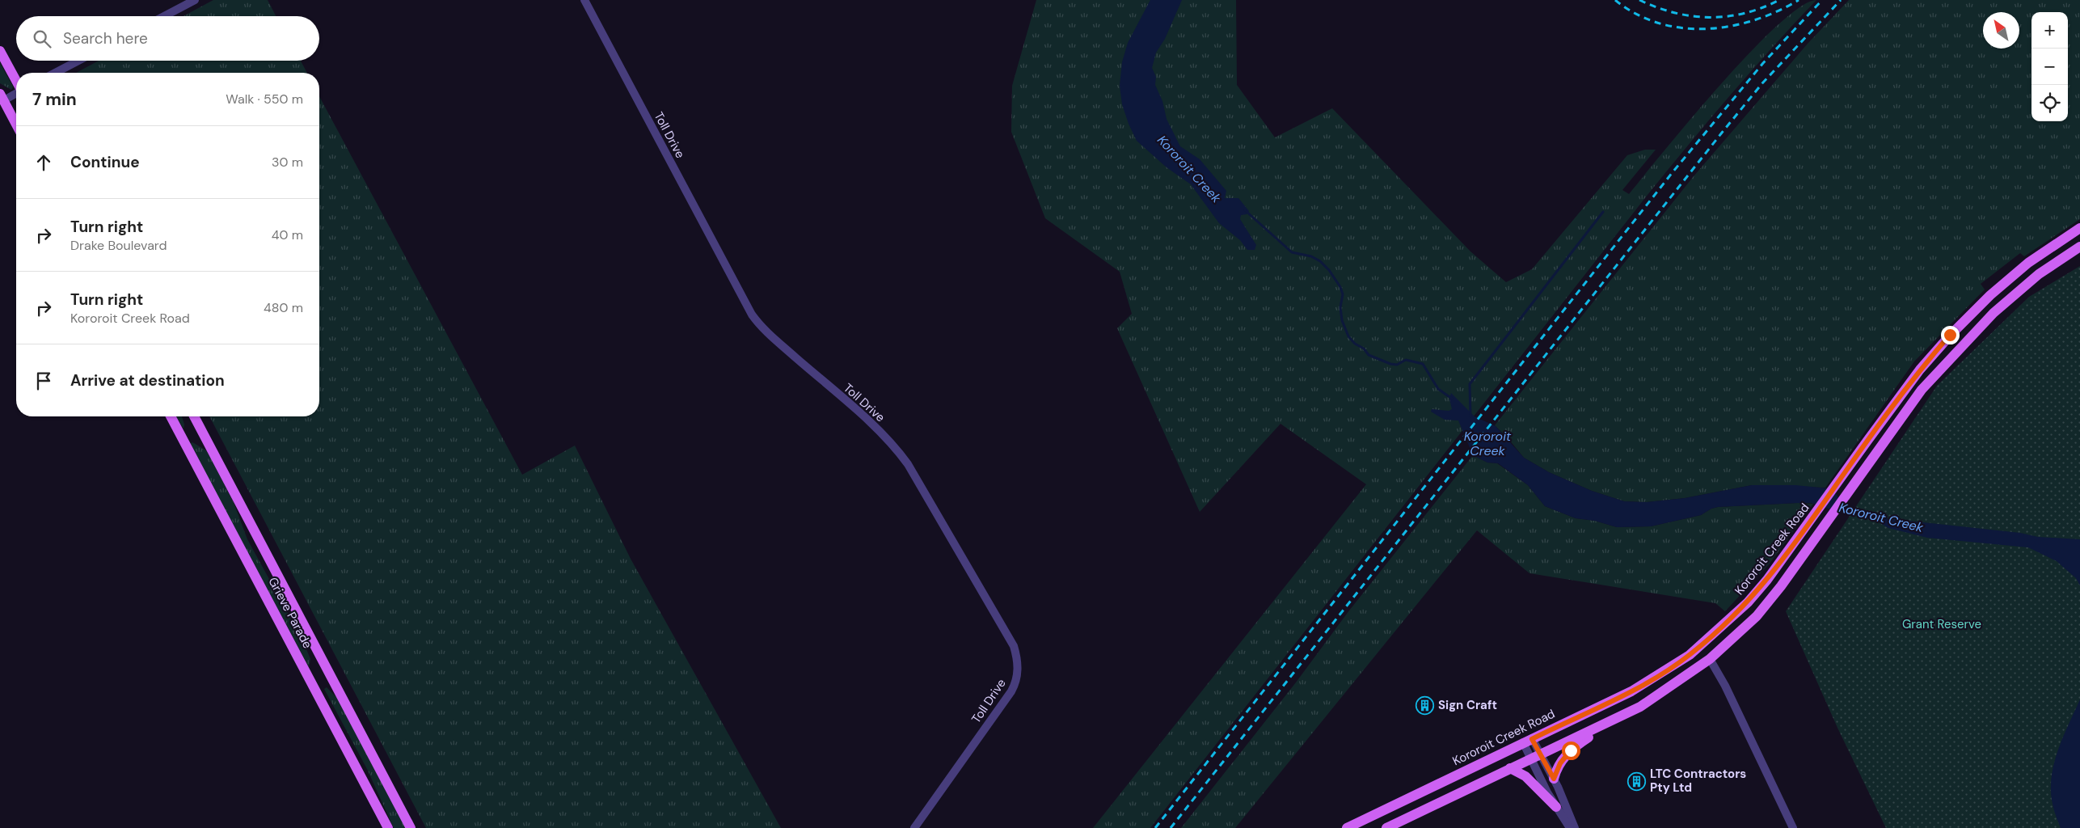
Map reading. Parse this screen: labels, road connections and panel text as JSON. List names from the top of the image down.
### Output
{
  "streets": {
    "main road": ["Kororoit Creek Road", "Grieve Parade"],
    "street": ["Toll Drive"]
  },
  "water": ["Kororoit Creek"],
  "parks": ["Grant Reserve"],
  "places": {
    "building": ["Sign Craft", "LTC Contractors Pty Ltd"]
  },
  "north": "top left",
  "page": {
    "map_buttons": ["+", "−"],
    "search": "Search here",
    "heading": ["7 min", "Walk · 550 m"],
    "list": [
      ["Continue", "30 m"],
      ["Turn right", "Drake Boulevard", "40 m"],
      ["Turn right", "Kororoit Creek Road", "480 m"],
      "Arrive at destination"
    ]
  }
}
